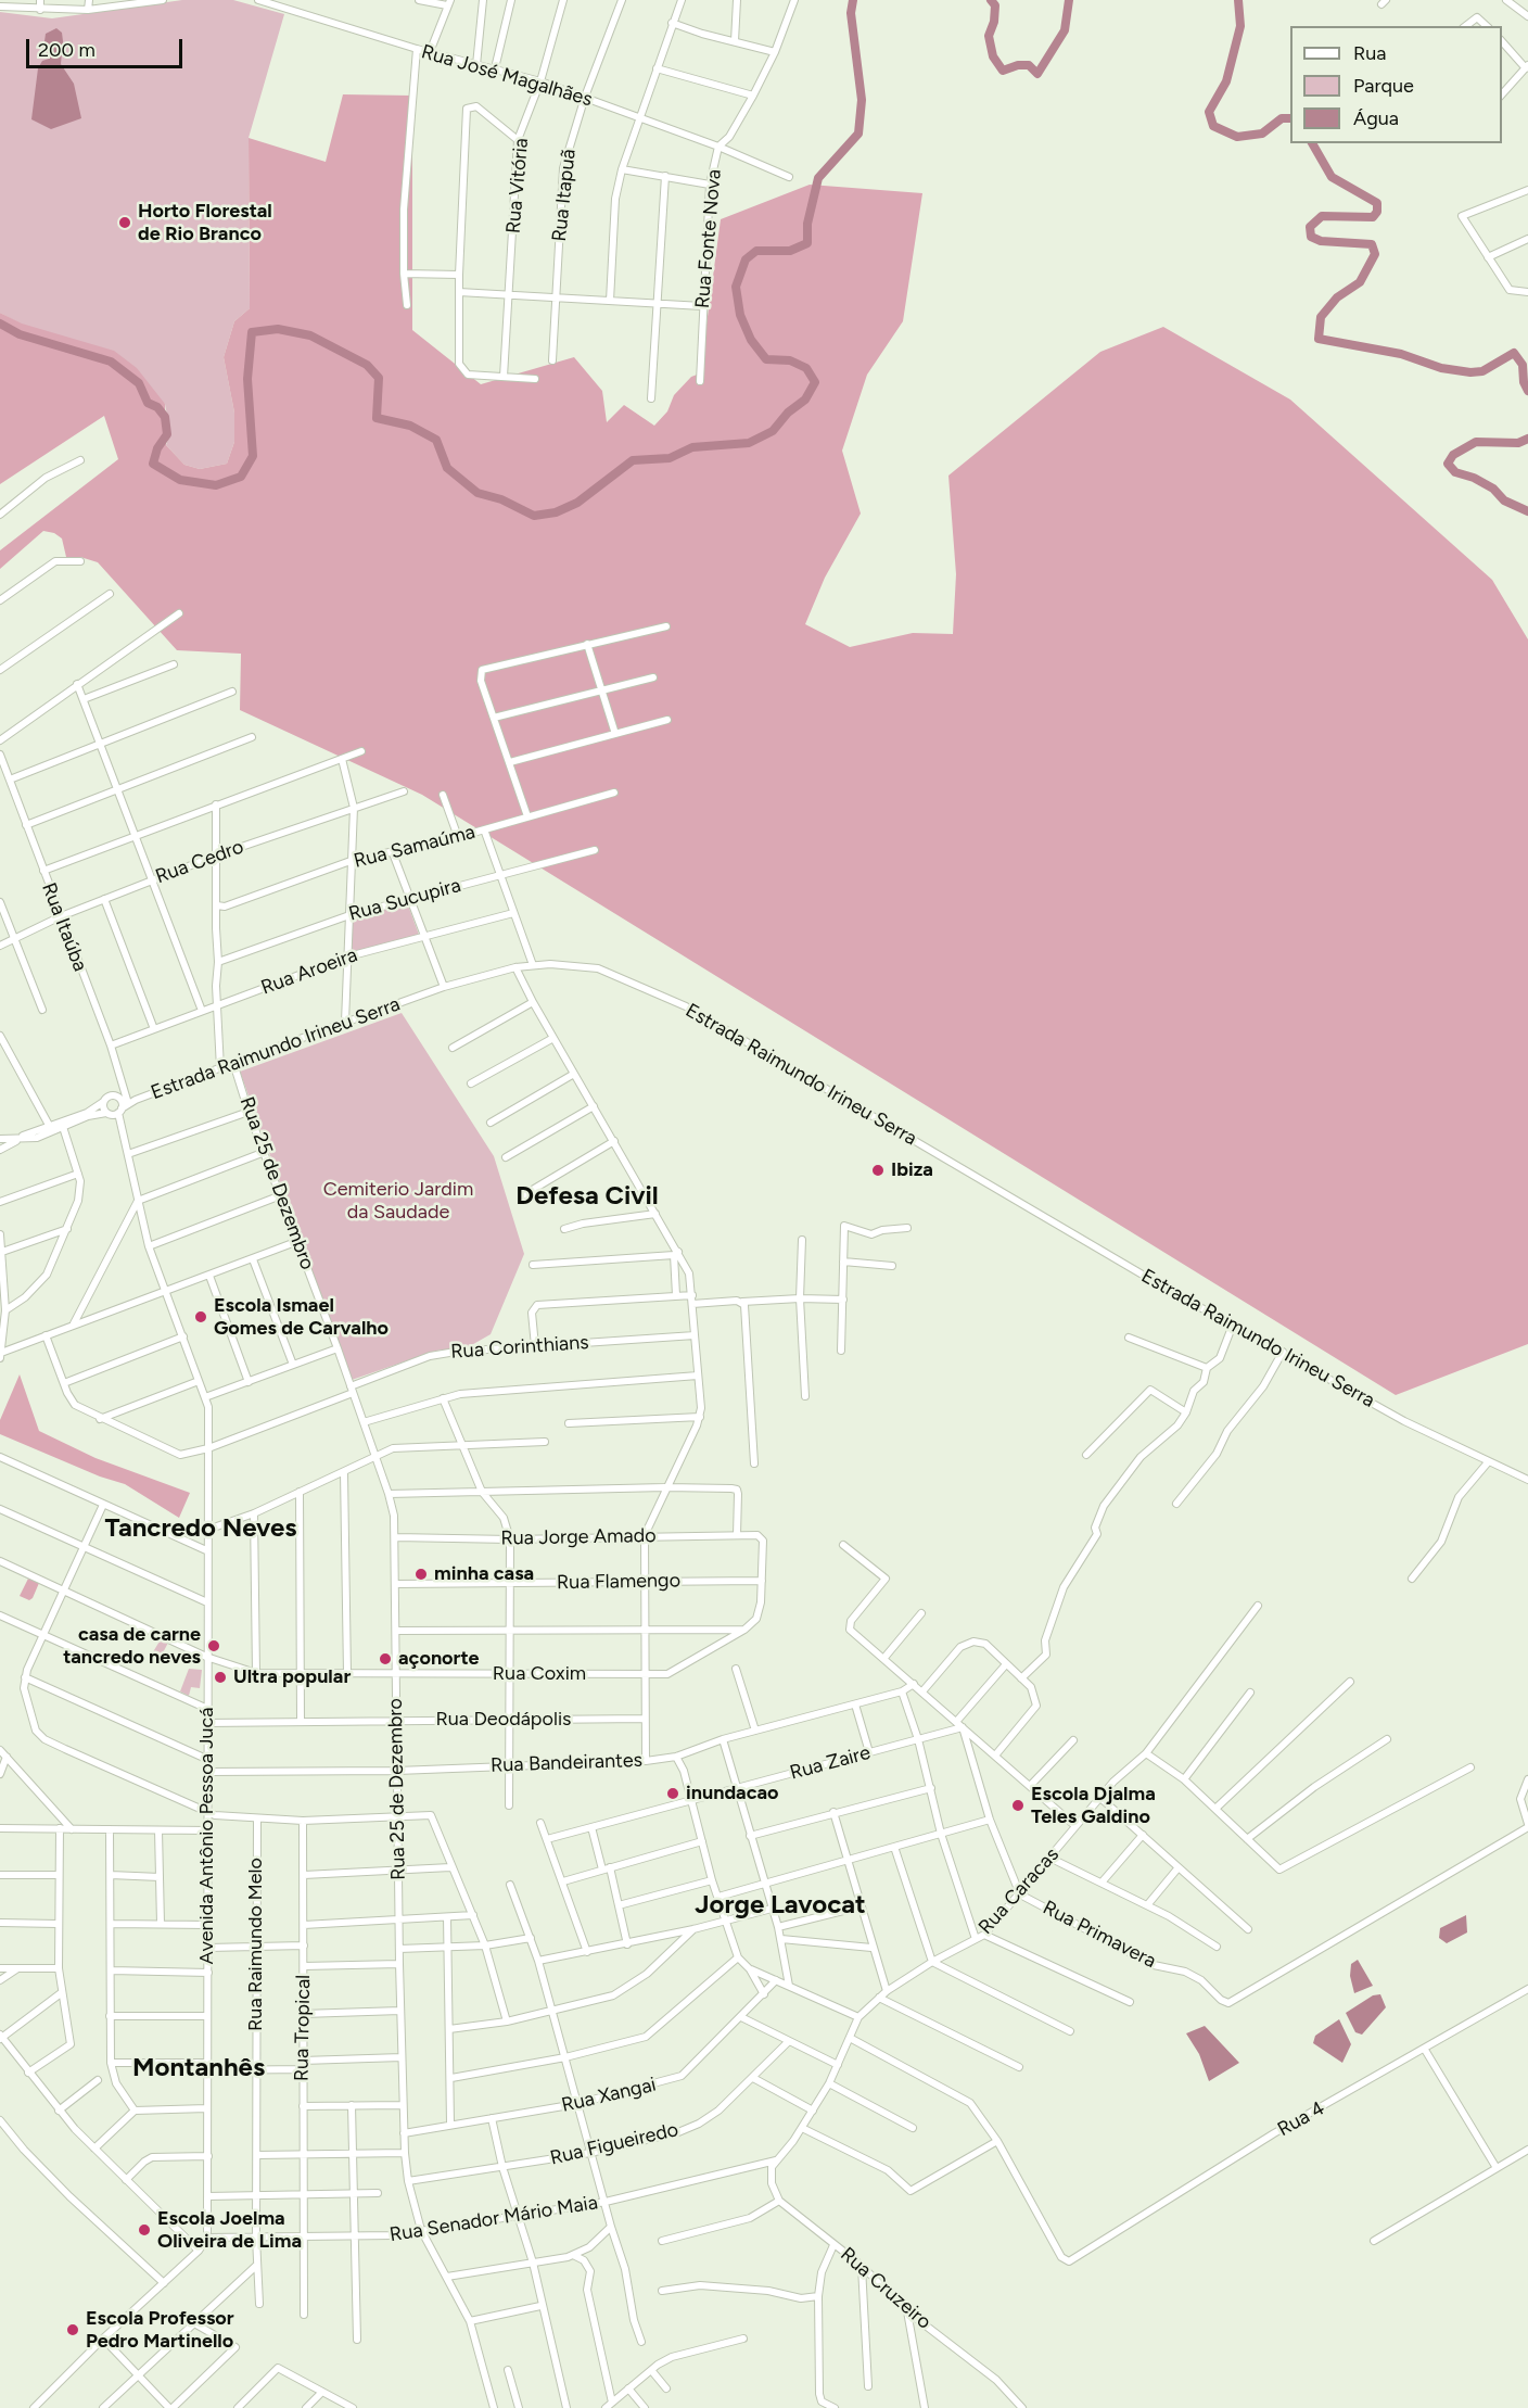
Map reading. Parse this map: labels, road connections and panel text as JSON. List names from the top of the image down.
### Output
{
  "streets": {
    "street": [
      "Rua José Magalhães",
      "Rua Vitória",
      "Rua Itapuã",
      "Rua Fonte Nova",
      "Rua Samaúma",
      "Rua Cedro",
      "Rua Sucupira",
      "Rua Itaúba",
      "Rua Aroeira",
      "Estrada Raimundo Irineu Serra",
      "Rua 25 de Dezembro",
      "Rua Corinthians",
      "Rua Jorge Amado",
      "Rua Flamengo",
      "Rua Coxim",
      "Rua Deodápolis",
      "Rua Bandeirantes",
      "Rua Zaire",
      "Avenida Antônio Pessoa Jucá",
      "Rua Caracas",
      "Rua Primavera",
      "Rua Raimundo Melo",
      "Rua Tropical",
      "Rua Xangai",
      "Rua 4",
      "Rua Figueiredo",
      "Rua Senador Mário Maia",
      "Rua Cruzeiro"
    ]
  },
  "crossings": [
    ["Rua José Magalhães", "Rua Vitória"],
    ["Rua José Magalhães", "Rua Itapuã"],
    ["Rua José Magalhães", "Rua Fonte Nova"],
    ["Rua Cedro", "Rua Itaúba"],
    ["Rua Itaúba", "Rua Aroeira"],
    ["Rua Itaúba", "Estrada Raimundo Irineu Serra"],
    ["Rua Itaúba", "Avenida Antônio Pessoa Jucá"],
    ["Estrada Raimundo Irineu Serra", "Rua 25 de Dezembro"],
    ["Estrada Raimundo Irineu Serra", "Avenida Antônio Pessoa Jucá"],
    ["Rua 25 de Dezembro", "Rua Corinthians"],
    ["Rua 25 de Dezembro", "Rua Jorge Amado"],
    ["Rua 25 de Dezembro", "Rua Flamengo"],
    ["Rua 25 de Dezembro", "Rua Coxim"],
    ["Rua 25 de Dezembro", "Rua Deodápolis"],
    ["Rua 25 de Dezembro", "Rua Bandeirantes"],
    ["Rua 25 de Dezembro", "Rua Xangai"],
    ["Rua 25 de Dezembro", "Rua Figueiredo"],
    ["Rua 25 de Dezembro", "Rua Senador Mário Maia"],
    ["Rua Corinthians", "Avenida Antônio Pessoa Jucá"],
    ["Rua Jorge Amado", "Rua Flamengo"],
    ["Rua Coxim", "Avenida Antônio Pessoa Jucá"],
    ["Rua Deodápolis", "Avenida Antônio Pessoa Jucá"],
    ["Rua Bandeirantes", "Avenida Antônio Pessoa Jucá"],
    ["Rua Zaire", "Rua Primavera"],
    ["Avenida Antônio Pessoa Jucá", "Rua Senador Mário Maia"],
    ["Rua Caracas", "Rua Primavera"],
    ["Rua Caracas", "Rua Senador Mário Maia"],
    ["Rua Raimundo Melo", "Rua Senador Mário Maia"],
    ["Rua Tropical", "Rua Senador Mário Maia"]
  ],
  "districts": [
    "Defesa Civil",
    "Tancredo Neves",
    "Jorge Lavocat",
    "Montanhês"
  ],
  "parks": ["Cemiterio Jardim da Saudade"],
  "places": [
    "Horto Florestal de Rio Branco",
    "Ibiza",
    "Escola Ismael Gomes de Carvalho",
    "minha casa",
    "casa de carne tancredo neves",
    "açonorte",
    "Ultra popular",
    "inundacao",
    "Escola Djalma Teles Galdino",
    "Escola Joelma Oliveira de Lima",
    "Escola Professor Pedro Martinello"
  ],
  "legend": ["Rua", "Parque", "Água"],
  "scale_bar": "200 m"
}
